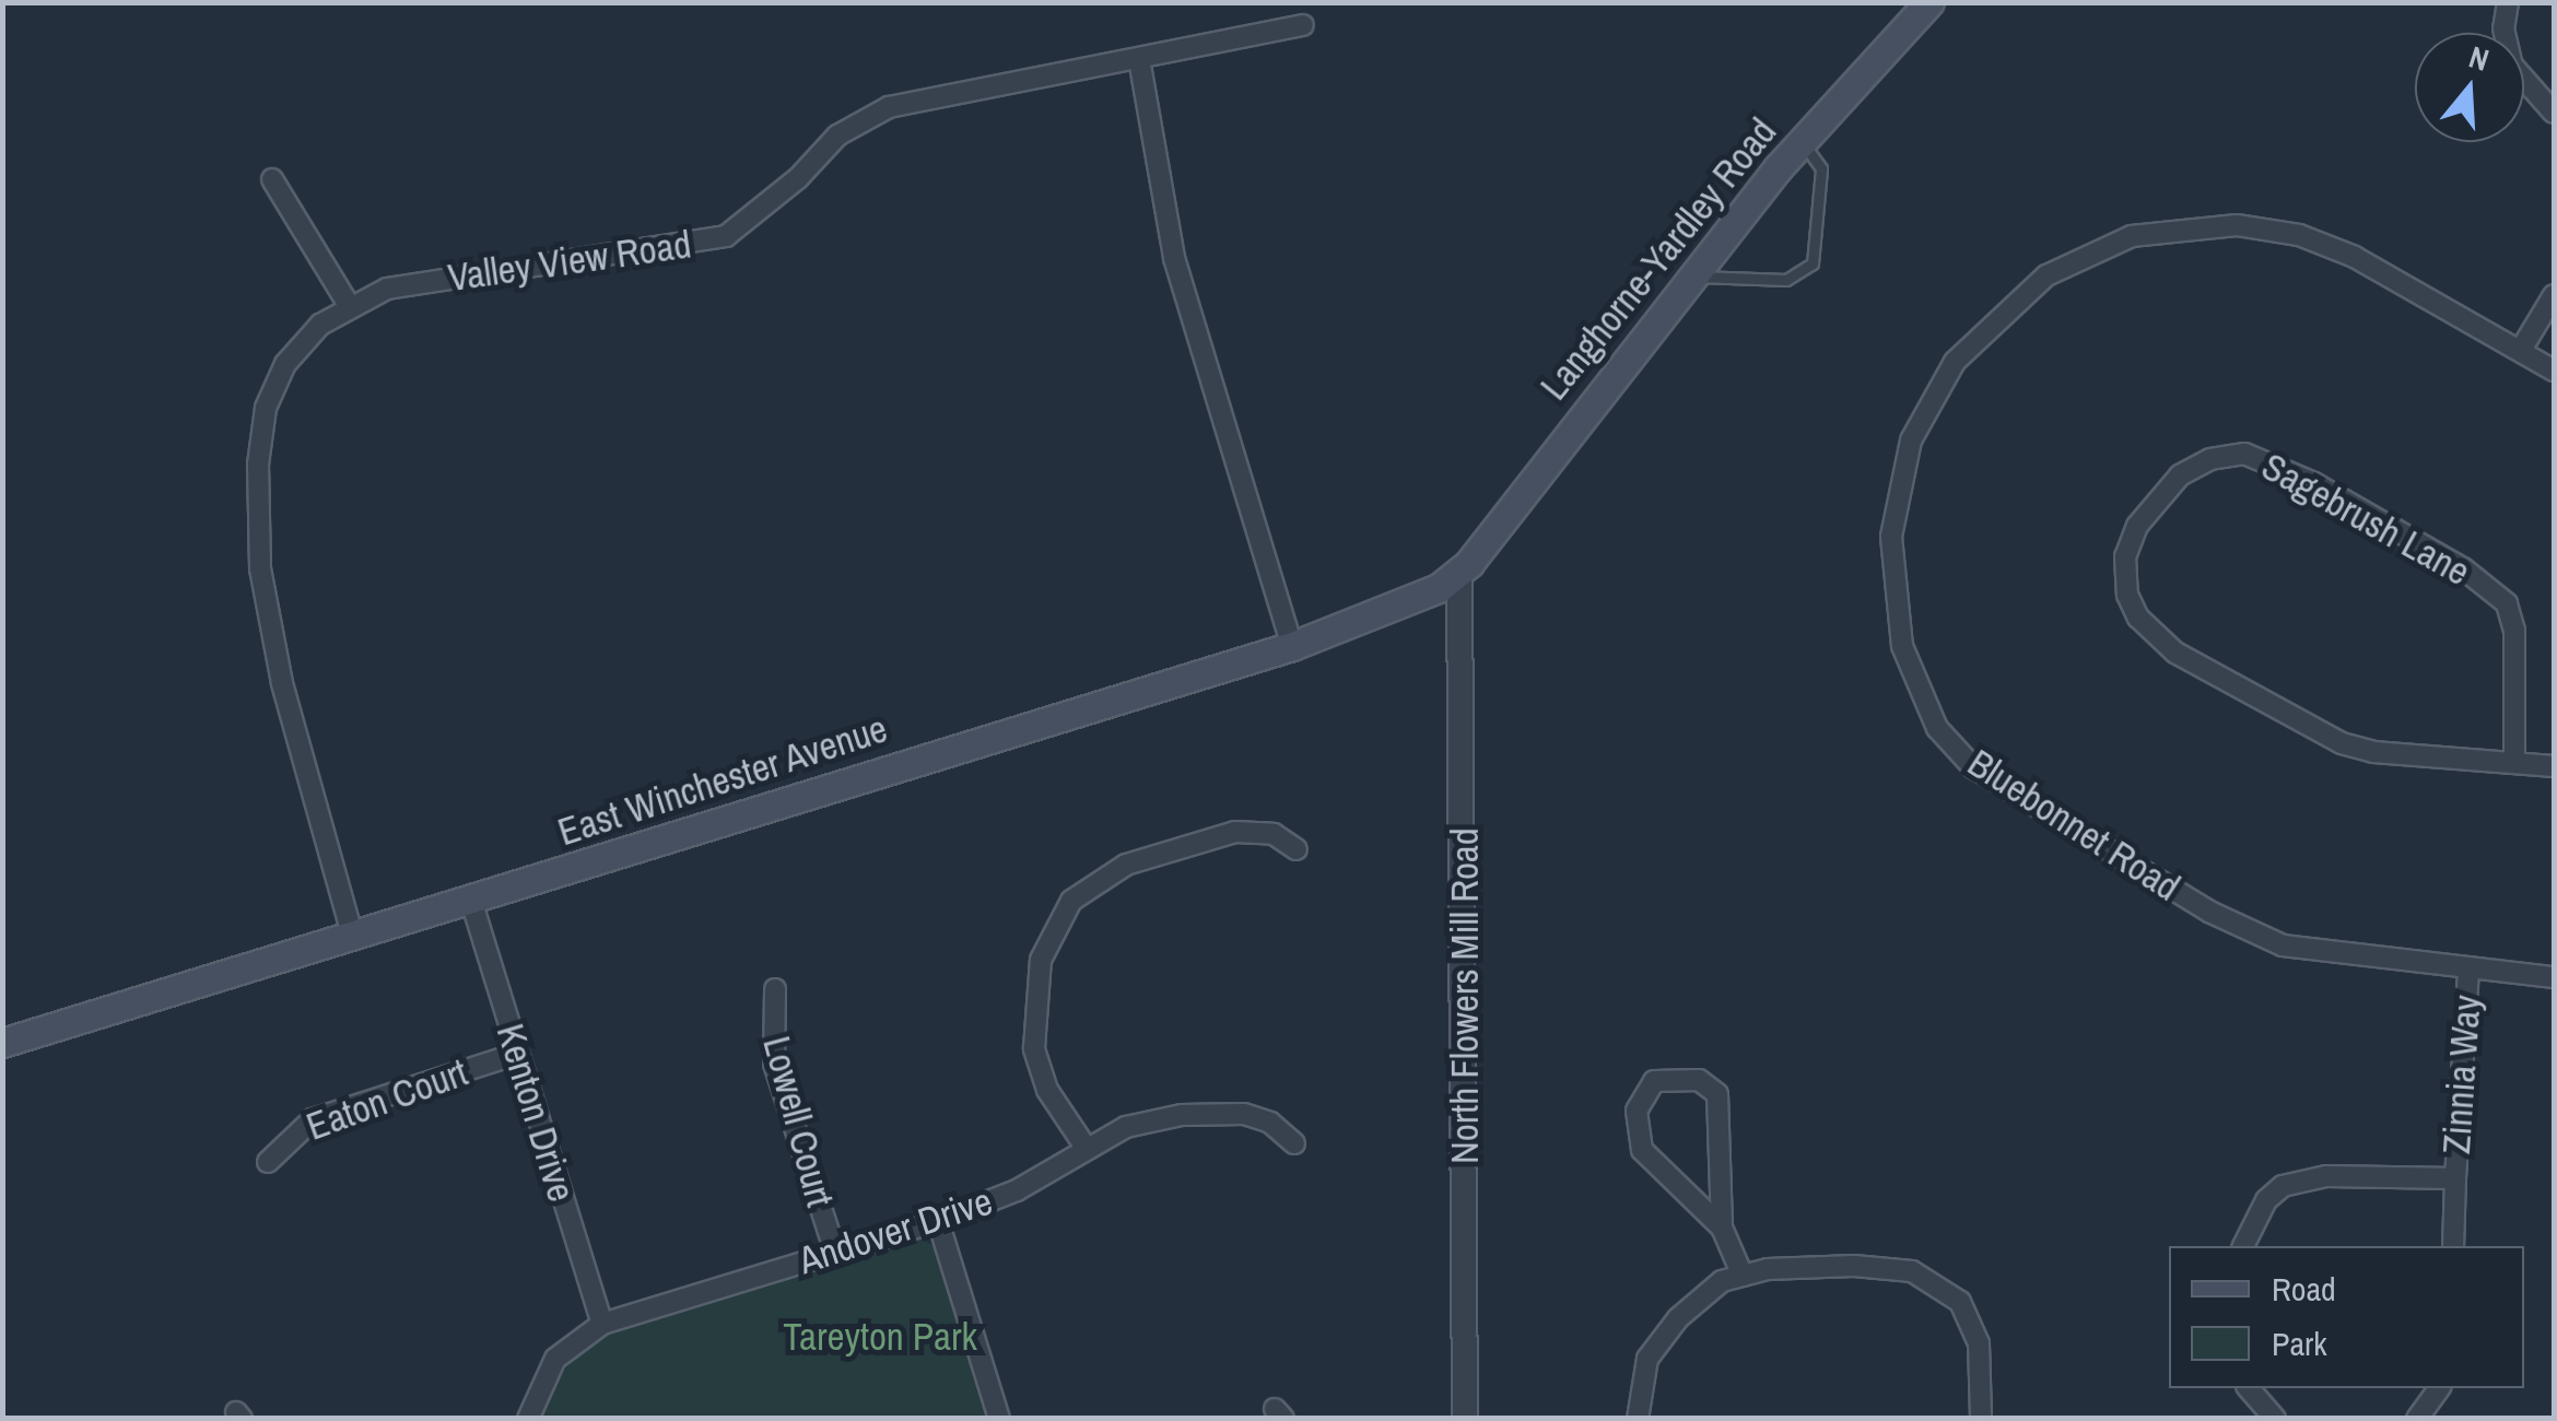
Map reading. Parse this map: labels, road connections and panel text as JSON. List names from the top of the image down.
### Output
{
  "streets": {
    "main road": ["Langhorne-Yardley Road", "East Winchester Avenue"],
    "street": [
      "Valley View Road",
      "Sagebrush Lane",
      "Bluebonnet Road",
      "North Flowers Mill Road",
      "Zinnia Way",
      "Eaton Court",
      "Kenton Drive",
      "Lowell Court",
      "Andover Drive"
    ]
  },
  "crossings": [
    ["Langhorne-Yardley Road", "East Winchester Avenue"],
    ["Langhorne-Yardley Road", "North Flowers Mill Road"],
    ["Valley View Road", "East Winchester Avenue"],
    ["East Winchester Avenue", "North Flowers Mill Road"],
    ["East Winchester Avenue", "Kenton Drive"],
    ["Bluebonnet Road", "Zinnia Way"],
    ["Eaton Court", "Kenton Drive"],
    ["Kenton Drive", "Andover Drive"],
    ["Lowell Court", "Andover Drive"]
  ],
  "parks": ["Tareyton Park"],
  "legend": ["Road", "Park"],
  "north": "top"
}
